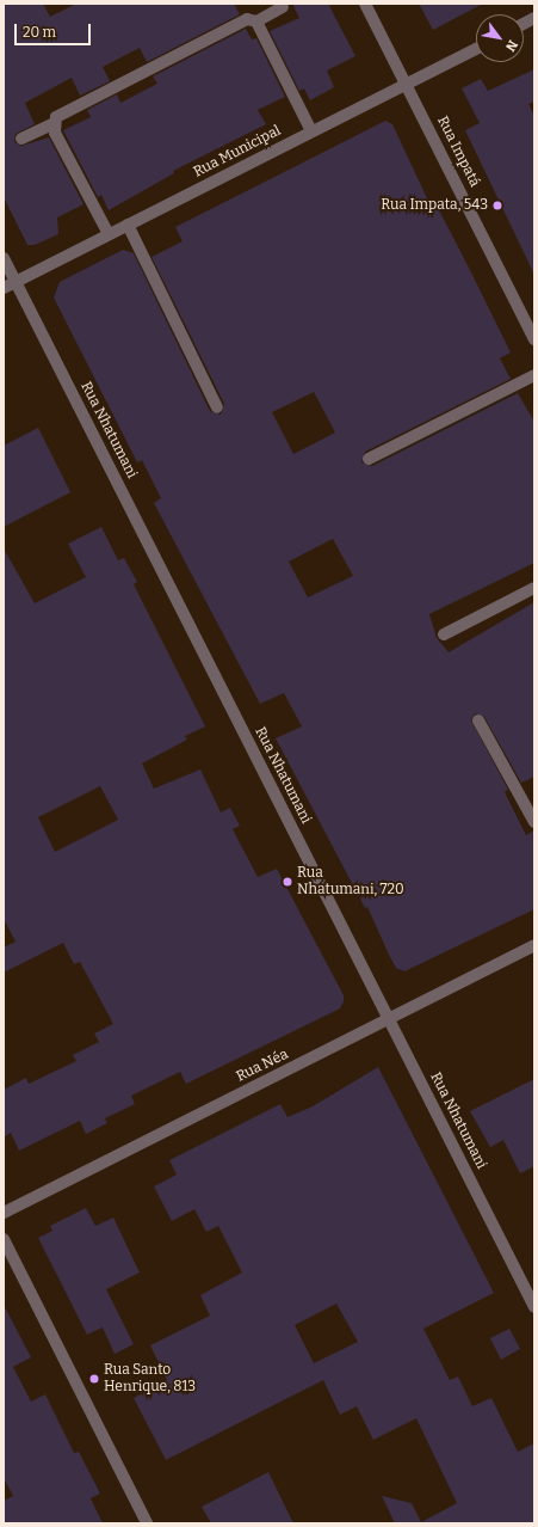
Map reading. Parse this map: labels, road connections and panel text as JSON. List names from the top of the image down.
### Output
{
  "streets": {
    "street": [
      "Rua Municipal",
      "Rua Impatá",
      "Rua Nhatumani",
      "Rua Néa"
    ]
  },
  "crossings": [
    ["Rua Municipal", "Rua Impatá"],
    ["Rua Municipal", "Rua Nhatumani"],
    ["Rua Nhatumani", "Rua Néa"]
  ],
  "places": ["Rua Impata, 543", "Rua Nhatumani, 720", "Rua Santo Henrique, 813"],
  "scale_bar": "20 m",
  "north": "bottom right"
}
